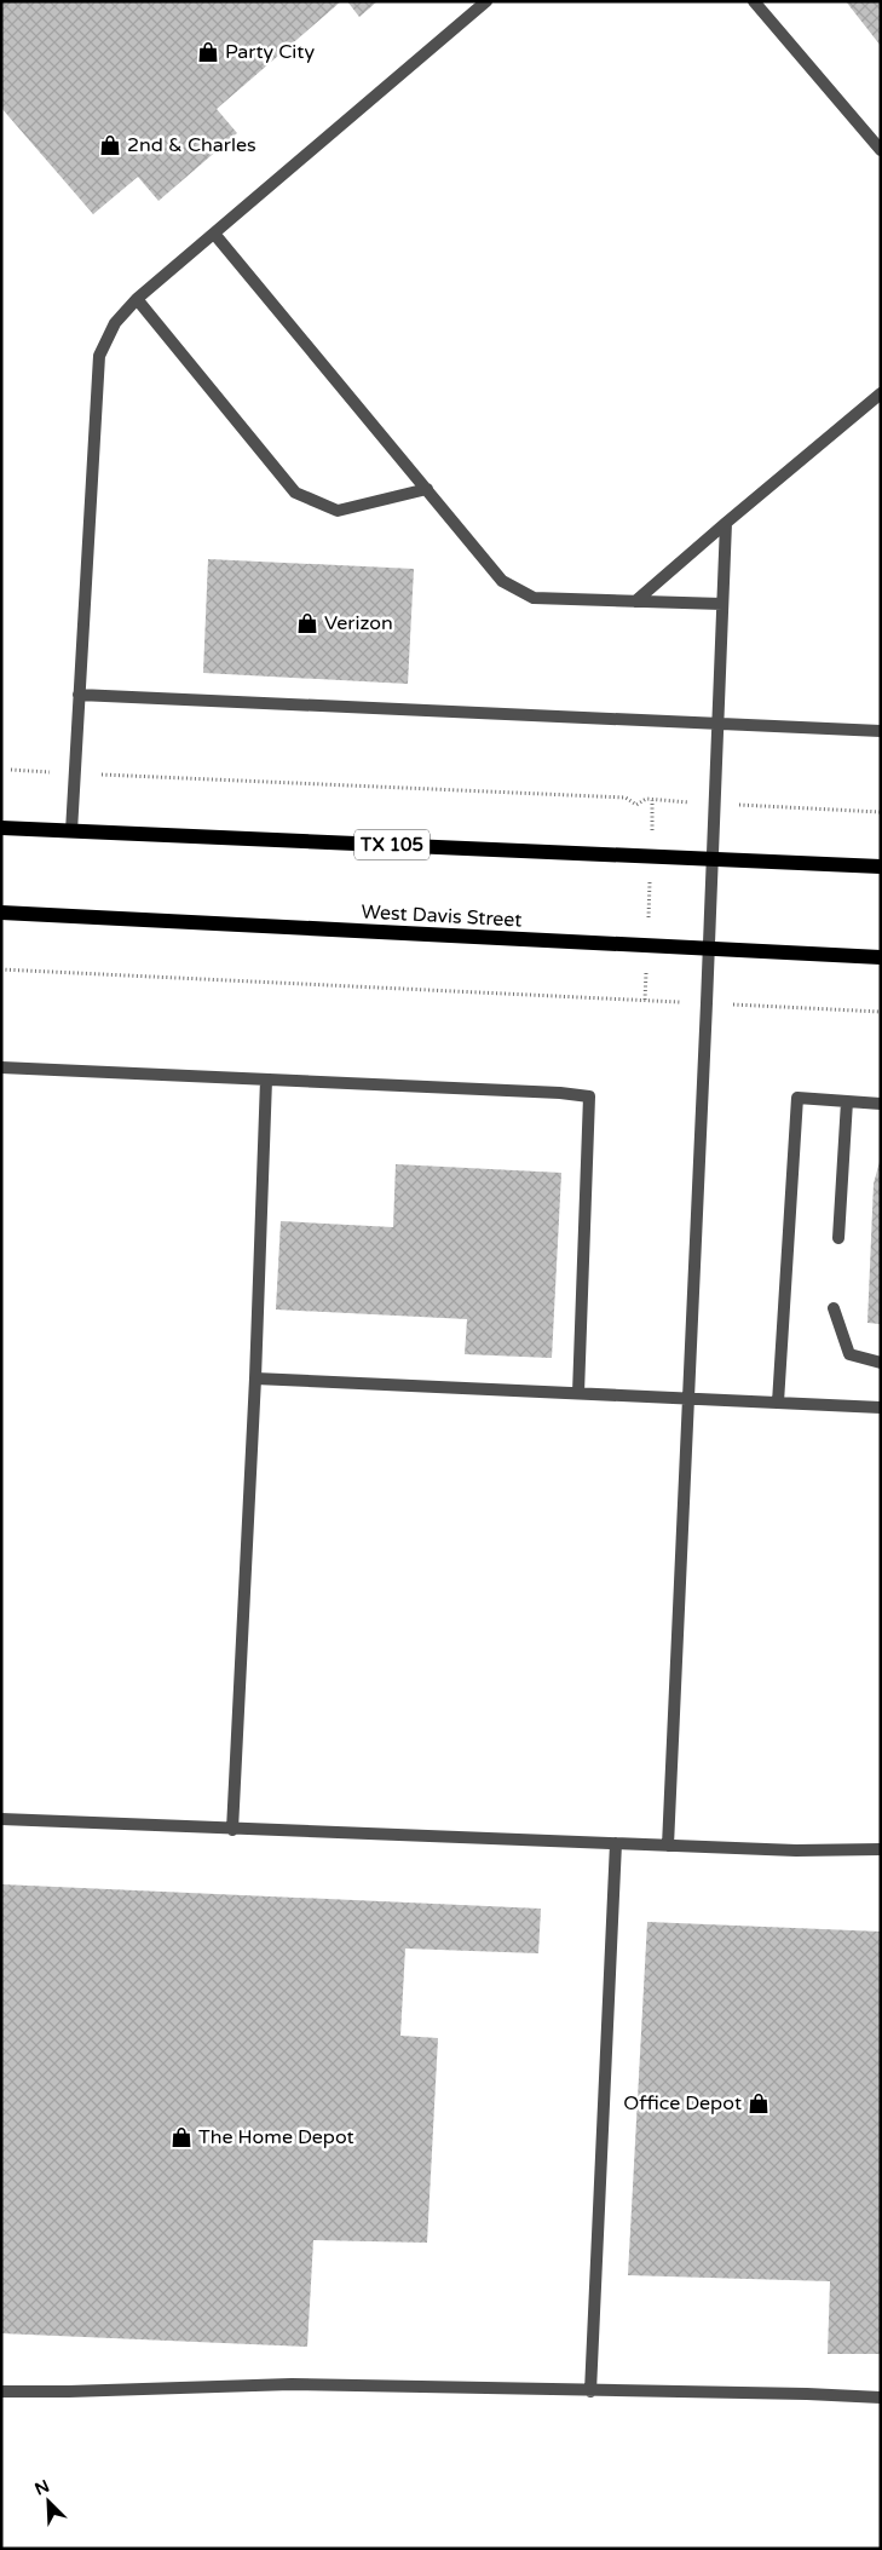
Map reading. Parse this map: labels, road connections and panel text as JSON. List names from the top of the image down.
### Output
{
  "streets": {
    "main road": ["TX 105", "West Davis Street"]
  },
  "places": {
    "shop": [
      "Party City",
      "2nd & Charles",
      "Verizon",
      "Office Depot",
      "The Home Depot"
    ]
  },
  "north": "top left"
}
